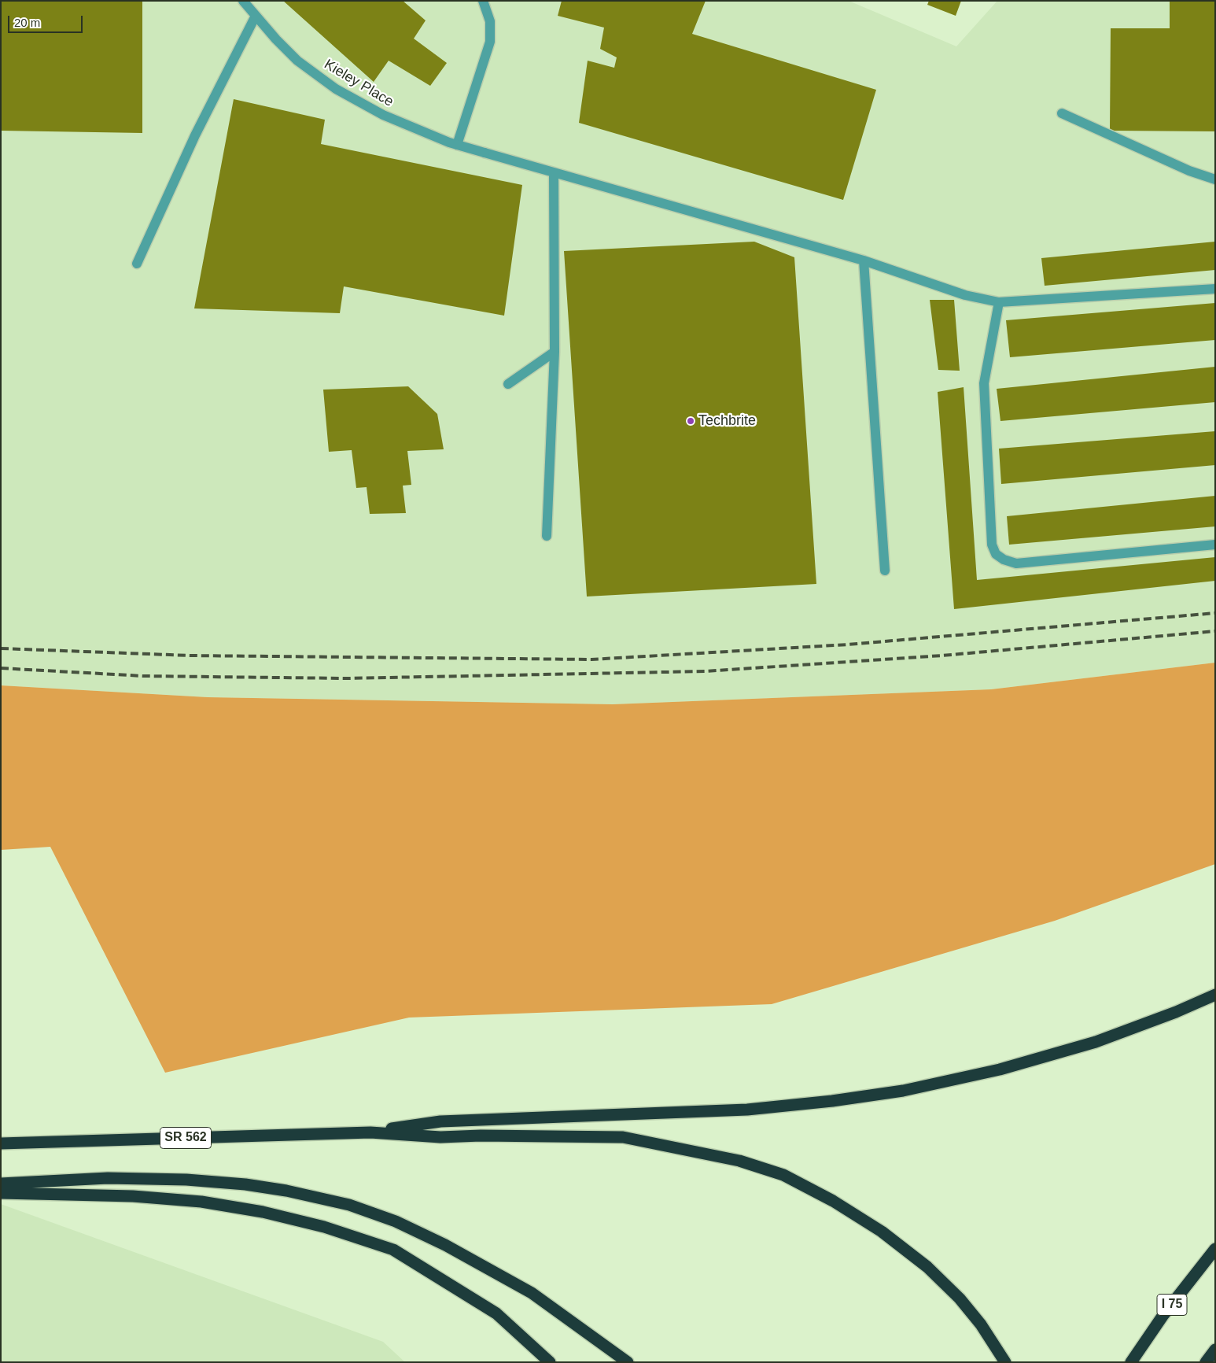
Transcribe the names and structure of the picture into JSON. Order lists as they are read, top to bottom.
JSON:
{
  "streets": {
    "highway": ["SR 562", "I 75"],
    "street": ["Kieley Place"]
  },
  "places": ["Techbrite"],
  "scale_bar": "20 m"
}
